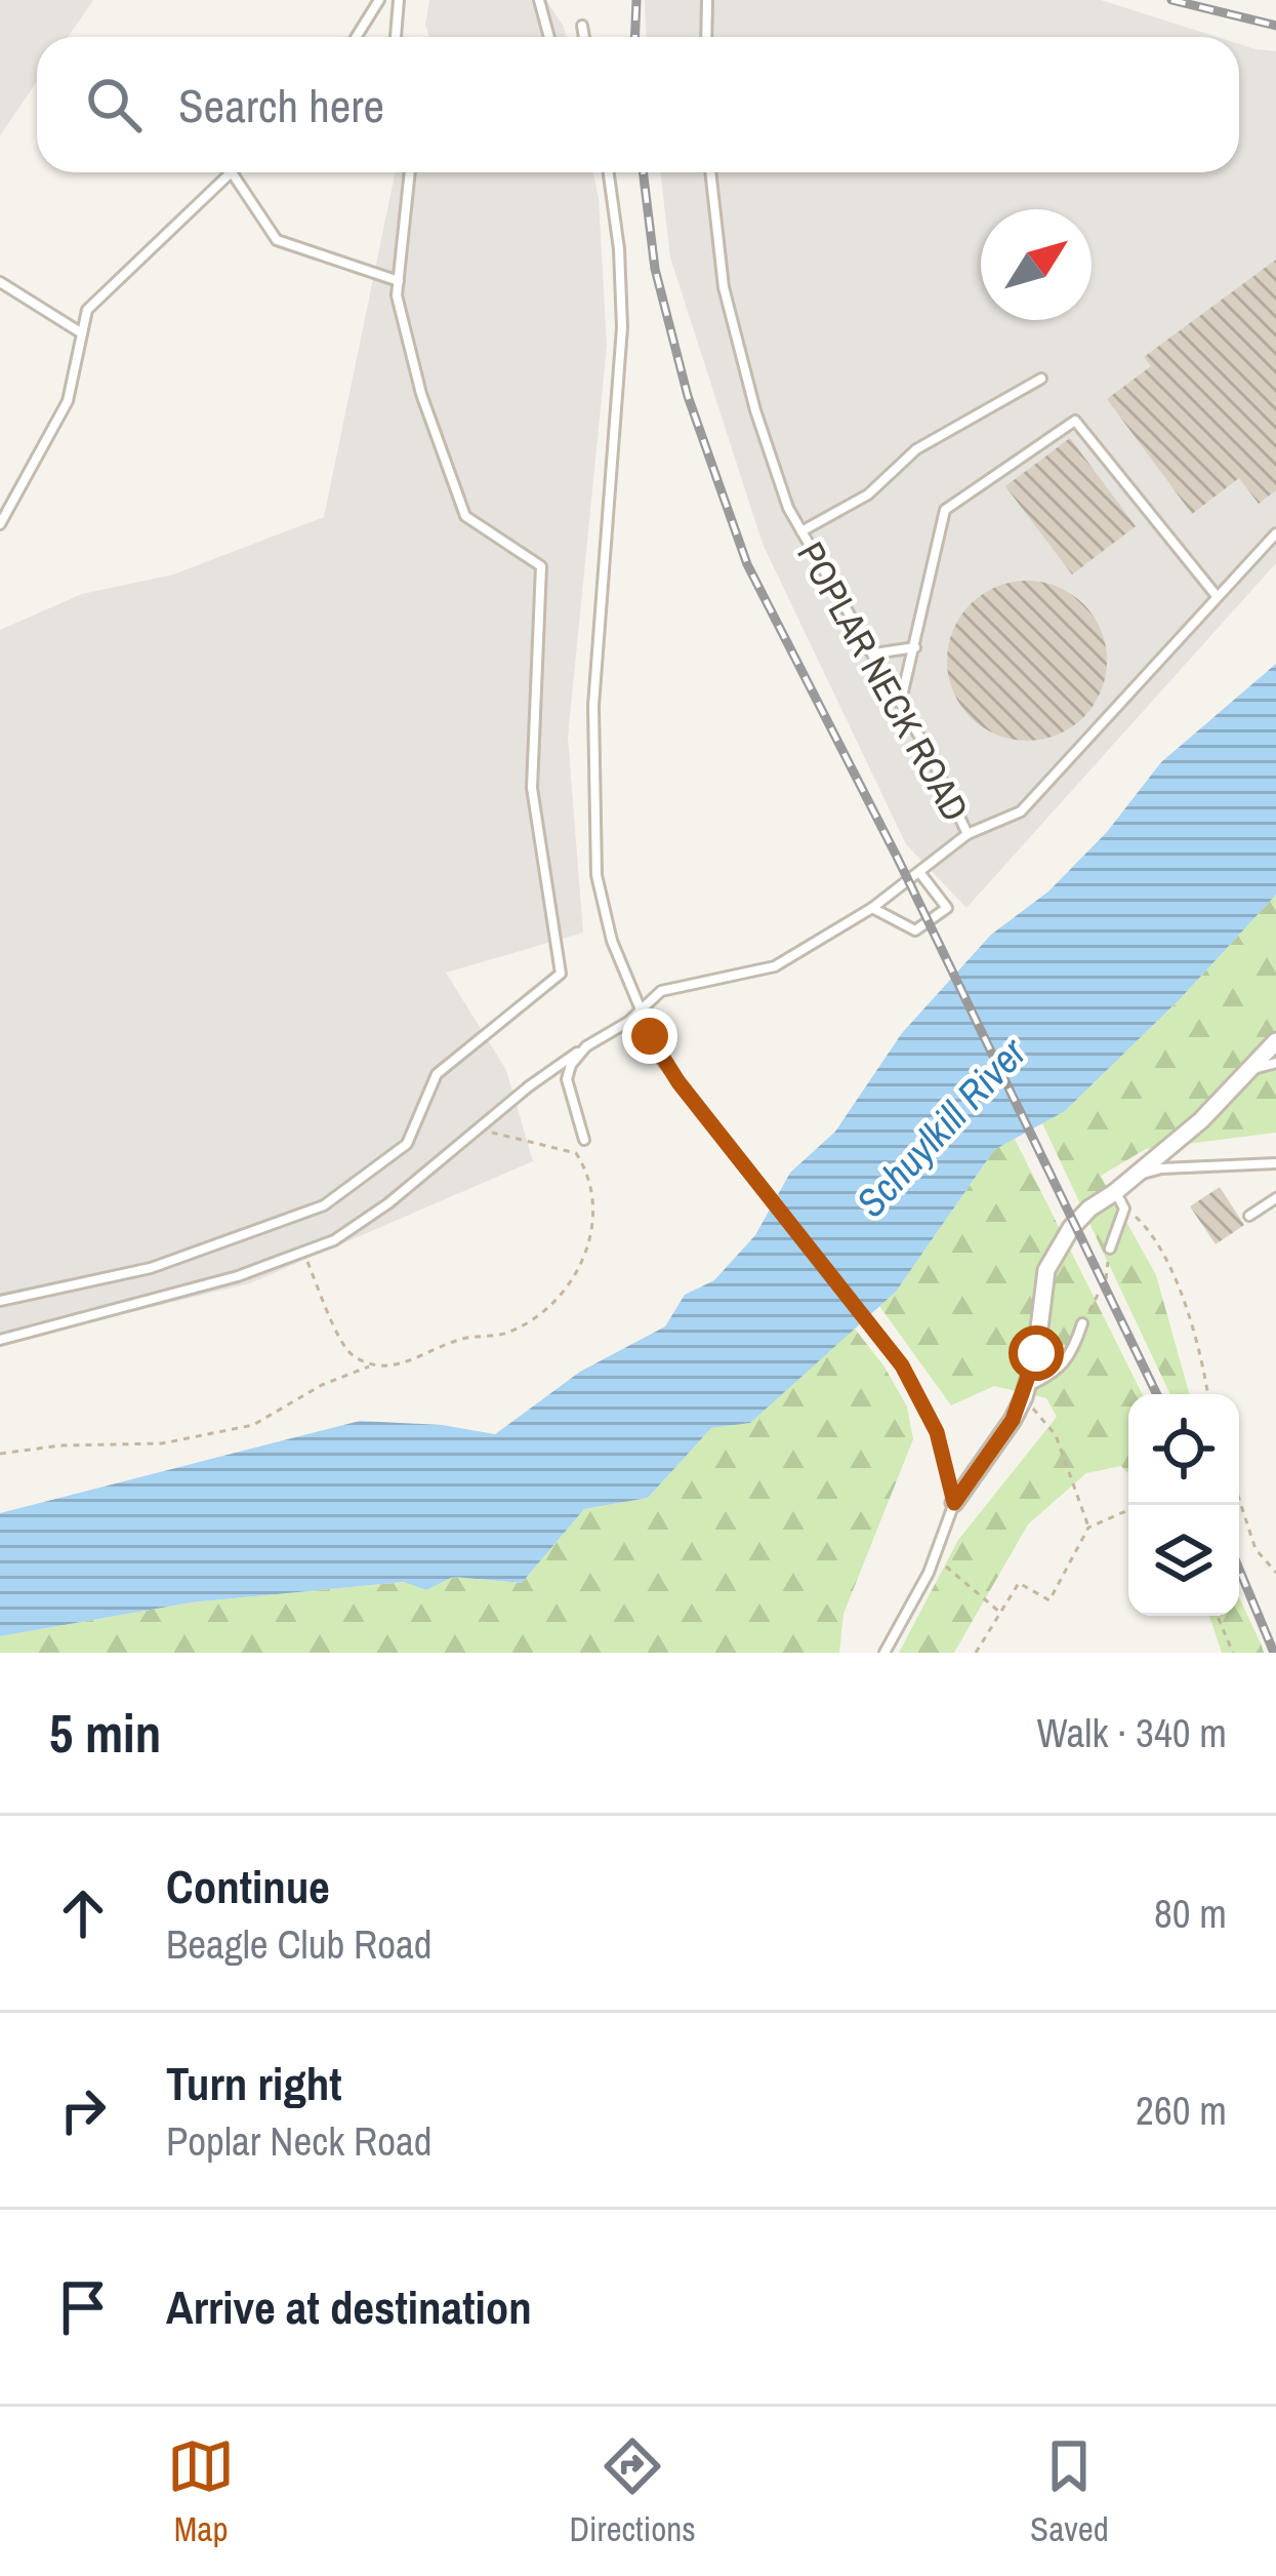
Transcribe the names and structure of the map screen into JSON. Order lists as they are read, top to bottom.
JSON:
{
  "streets": {
    "lane": ["POPLAR NECK ROAD"]
  },
  "water": ["Schuylkill River"],
  "north": "top right",
  "page": {
    "search": "Search here",
    "heading": ["5 min", "Walk · 340 m"],
    "list": [
      ["Continue", "Beagle Club Road", "80 m"],
      ["Turn right", "Poplar Neck Road", "260 m"],
      "Arrive at destination"
    ],
    "nav": ["Map", "Directions", "Saved"]
  }
}
